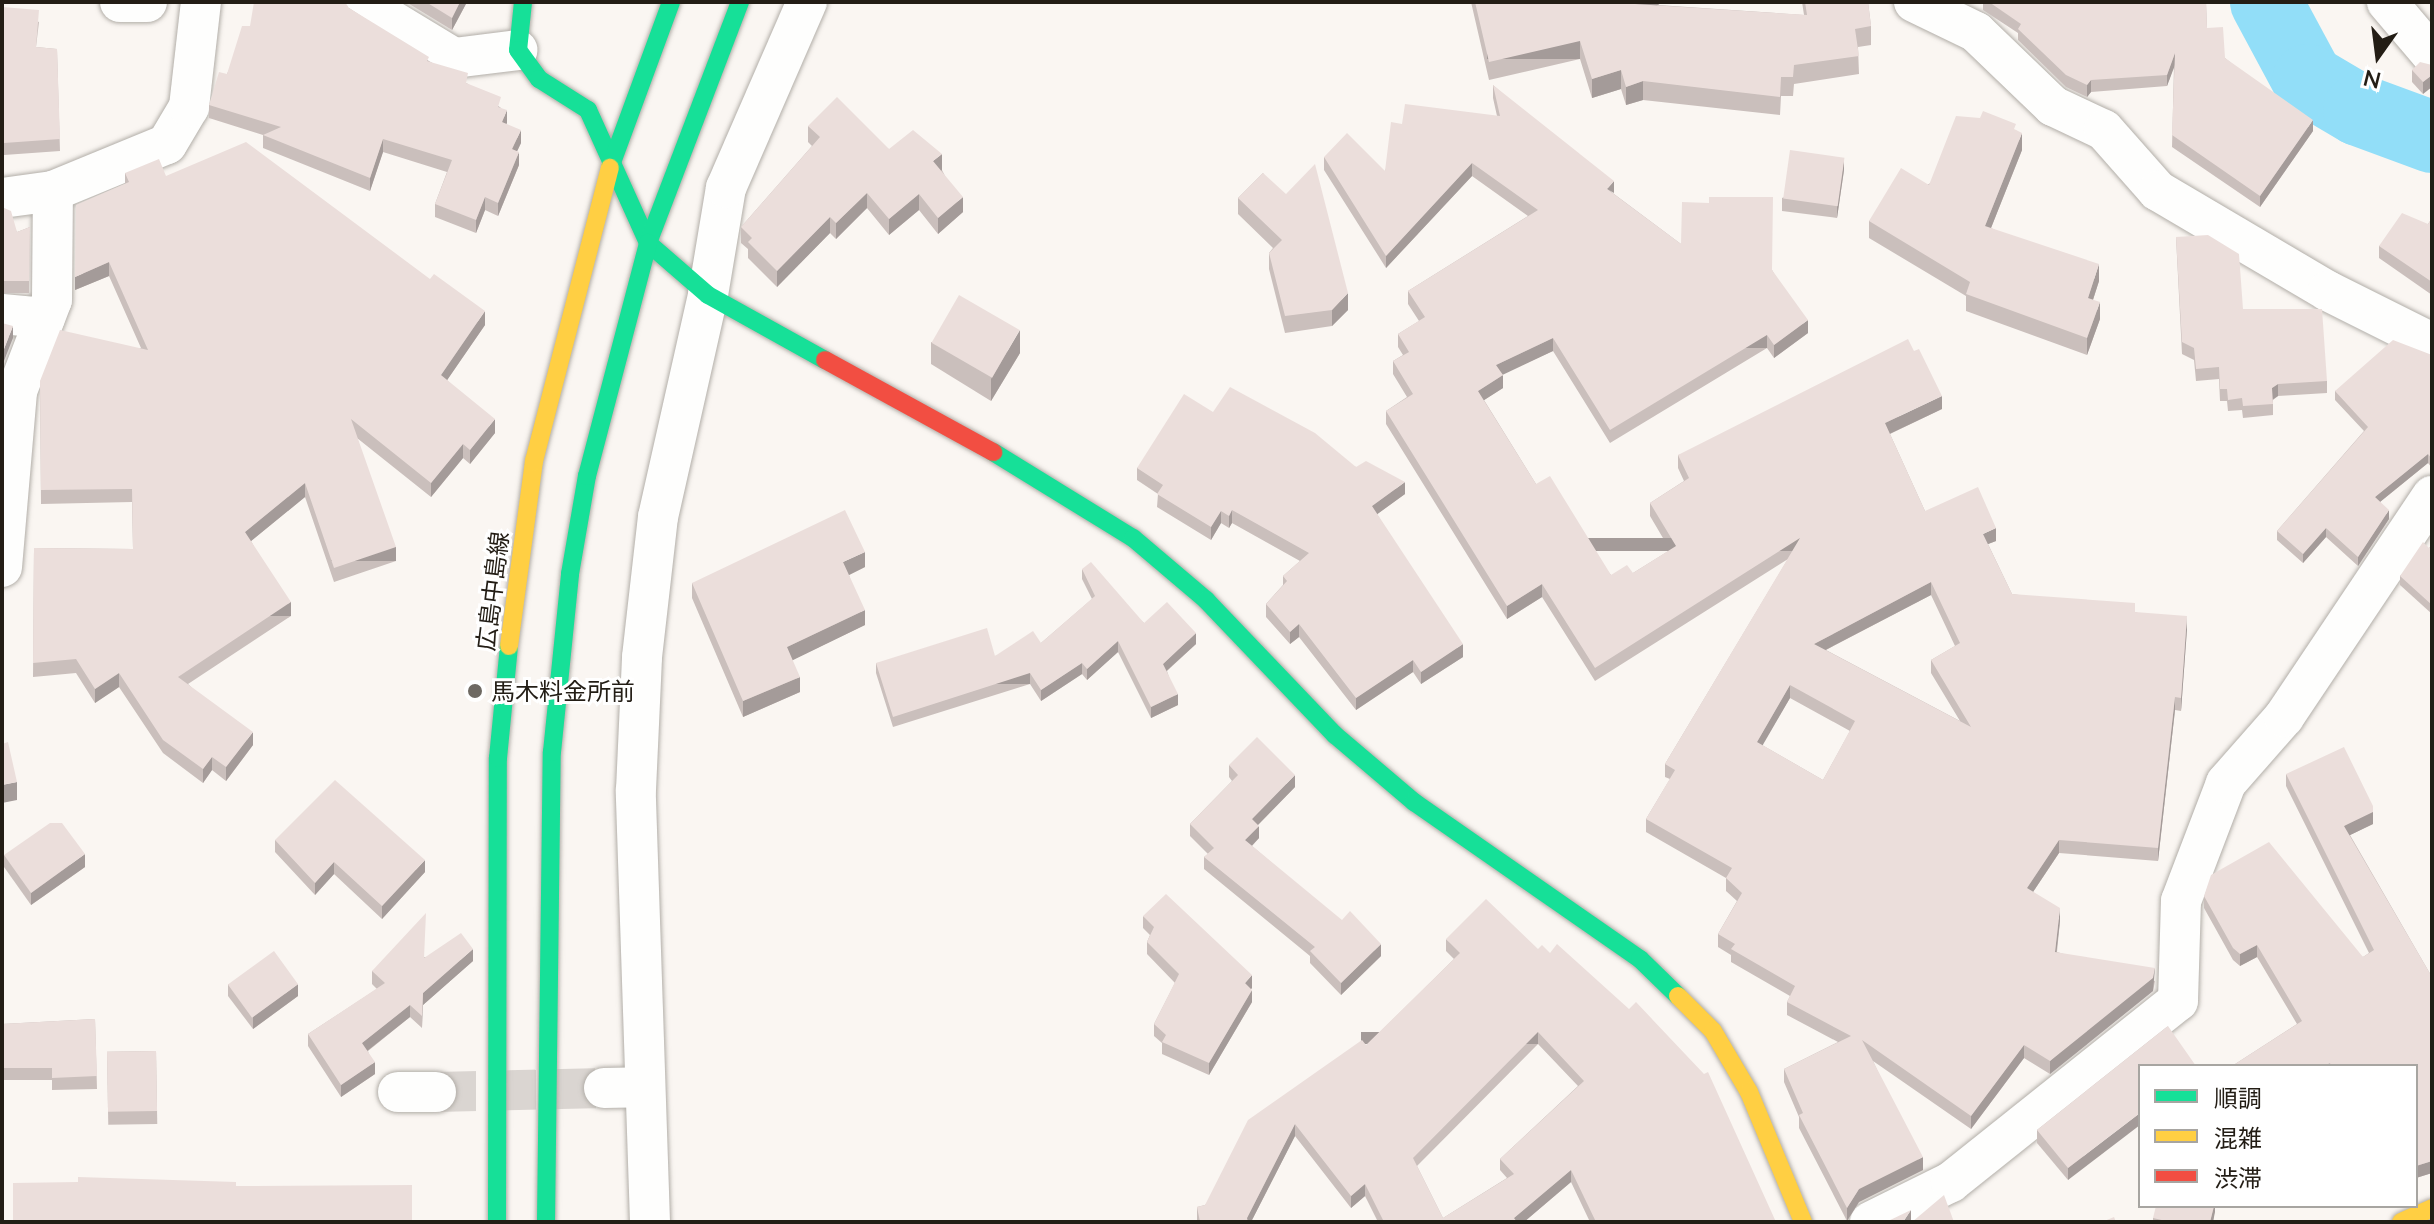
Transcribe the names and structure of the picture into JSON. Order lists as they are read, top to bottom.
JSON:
{
  "streets": {
    "main road": ["広島中島線"]
  },
  "places": ["馬木料金所前"],
  "legend": ["順調", "混雑", "渋滞"],
  "north": "bottom"
}
